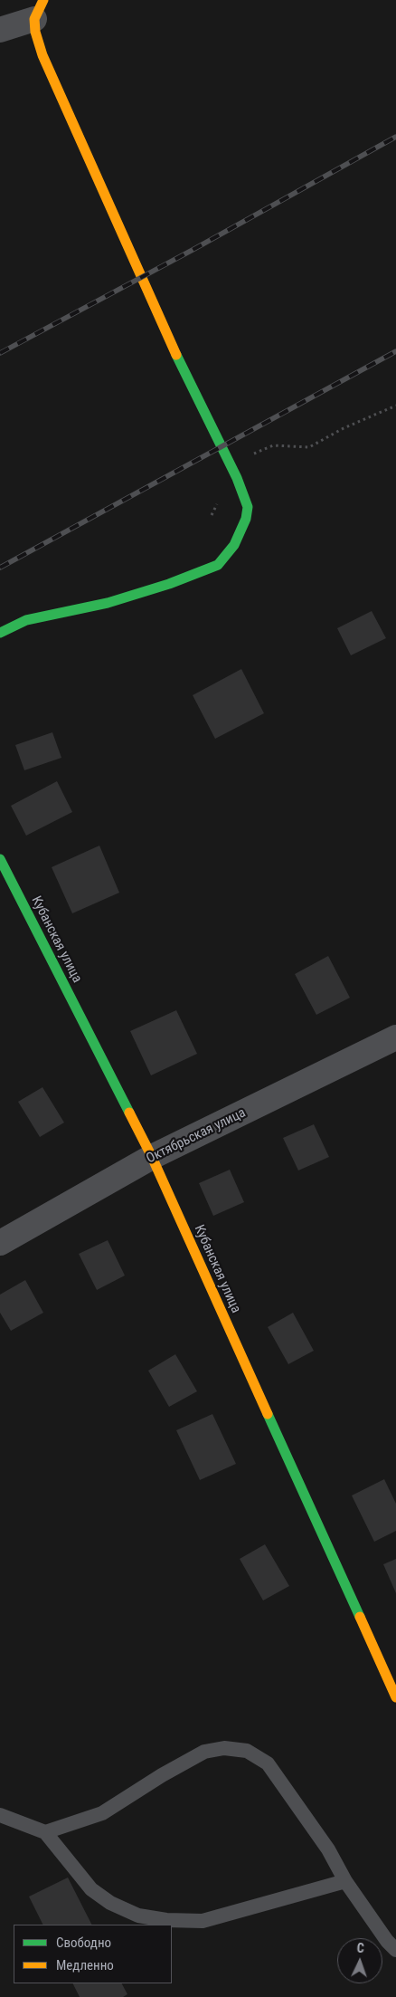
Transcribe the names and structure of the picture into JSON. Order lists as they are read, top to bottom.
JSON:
{
  "streets": {
    "street": ["Кубанская улица", "Октябрьская улица"]
  },
  "crossings": [
    ["Кубанская улица", "Октябрьская улица"]
  ],
  "legend": ["Свободно", "Медленно"],
  "north": "top"
}
